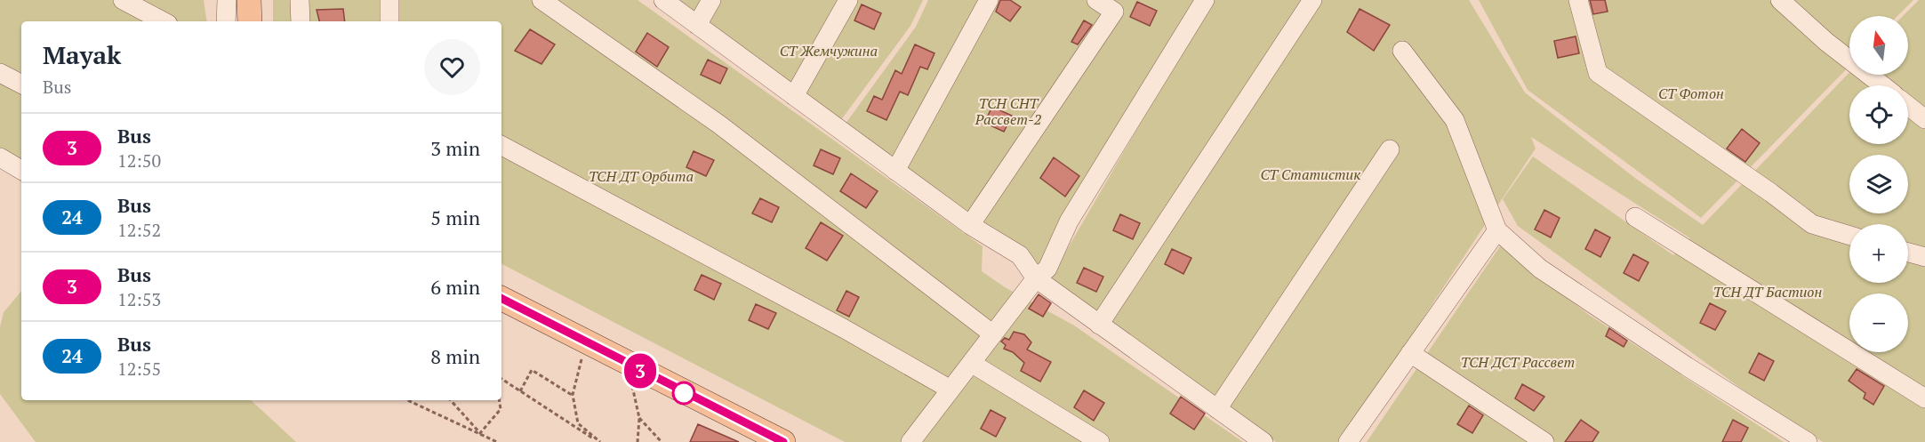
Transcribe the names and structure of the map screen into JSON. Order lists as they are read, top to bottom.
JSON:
{
  "parks": [
    "СТ Жемчужина",
    "СТ Фотон",
    "ТСН СНТ Рассвет-2",
    "СТ Статистик",
    "ТСН ДТ Орбита",
    "ТСН ДТ Бастион",
    "ТСН ДСТ Рассвет"
  ],
  "lines": ["bus line 3"],
  "north": "top",
  "page": {
    "on_map": "3",
    "map_buttons": ["+", "−"],
    "heading": ["Mayak", "Bus"],
    "list": [
      {
        "mark": "3",
        "name": "Bus",
        "note": "12:50",
        "value": "3 min"
      },
      {
        "mark": "24",
        "name": "Bus",
        "note": "12:52",
        "value": "5 min"
      },
      {
        "mark": "3",
        "name": "Bus",
        "note": "12:53",
        "value": "6 min"
      },
      {
        "mark": "24",
        "name": "Bus",
        "note": "12:55",
        "value": "8 min"
      }
    ]
  }
}
